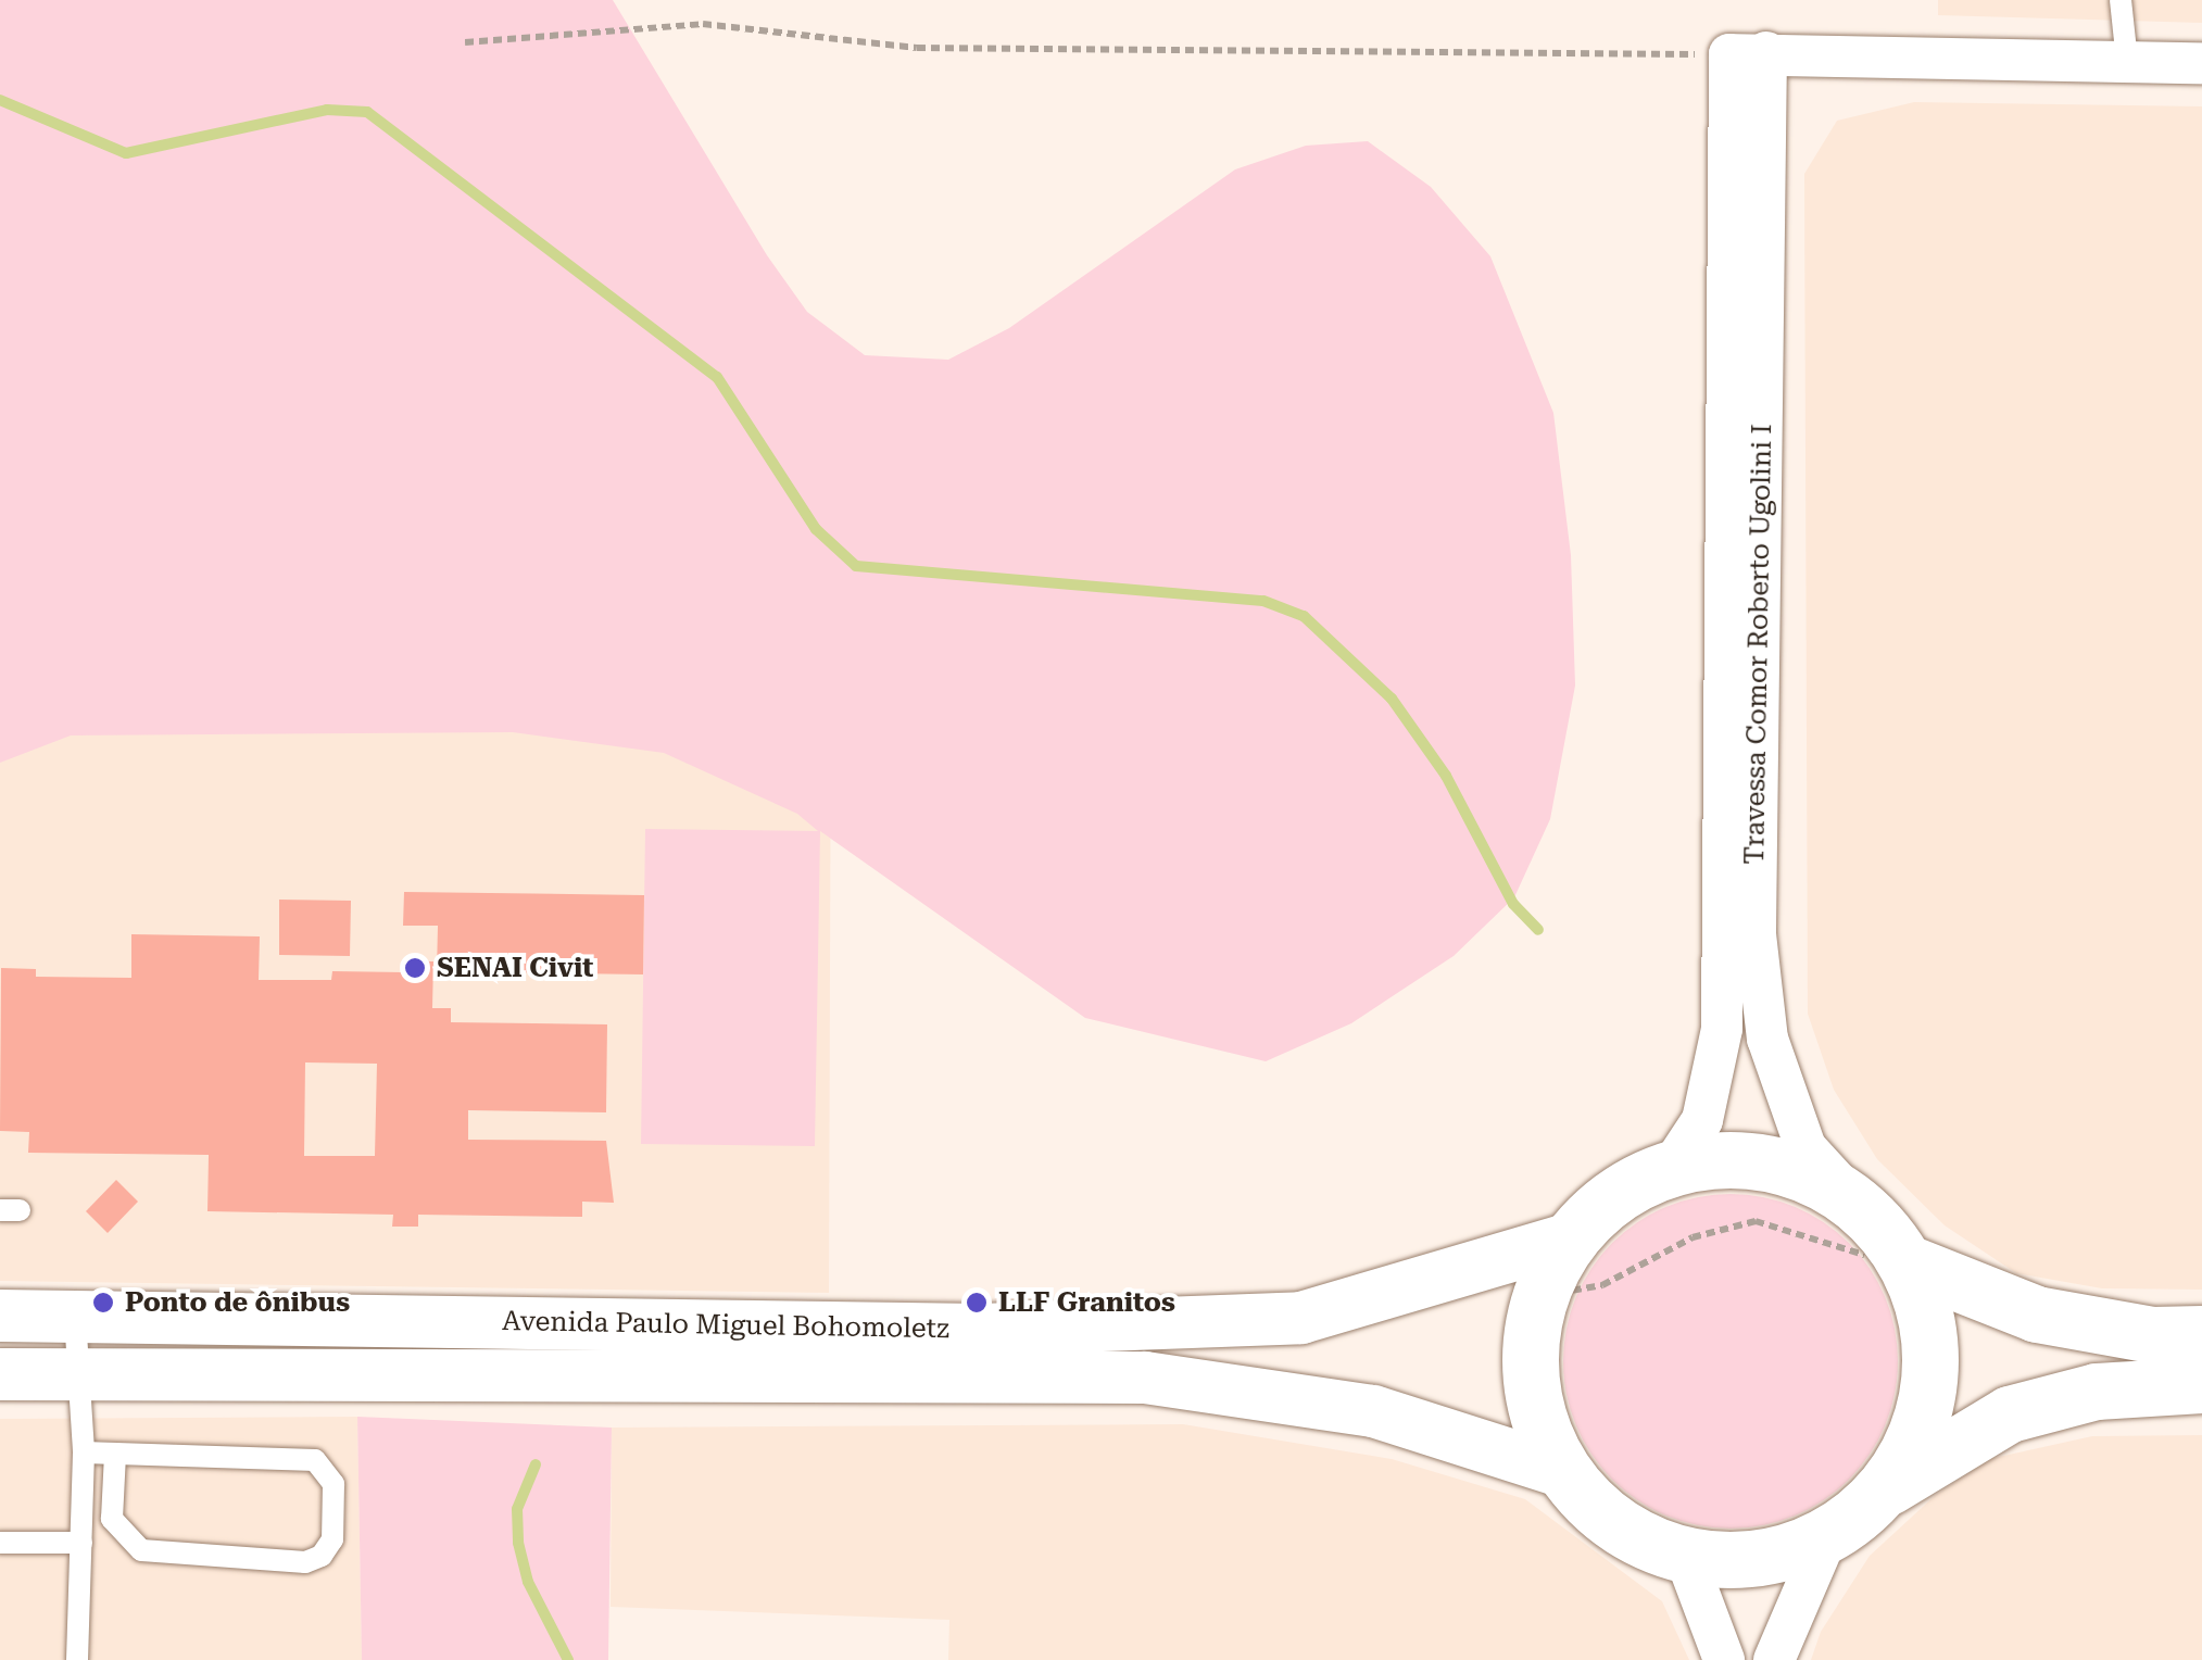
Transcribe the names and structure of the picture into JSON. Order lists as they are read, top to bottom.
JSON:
{
  "streets": {
    "street": ["Travessa Comor Roberto Ugolini I", "Avenida Paulo Miguel Bohomoletz"]
  },
  "crossings": [
    ["Travessa Comor Roberto Ugolini I", "Avenida Paulo Miguel Bohomoletz"]
  ],
  "places": ["SENAI Civit", "Ponto de ônibus", "LLF Granitos"]
}
